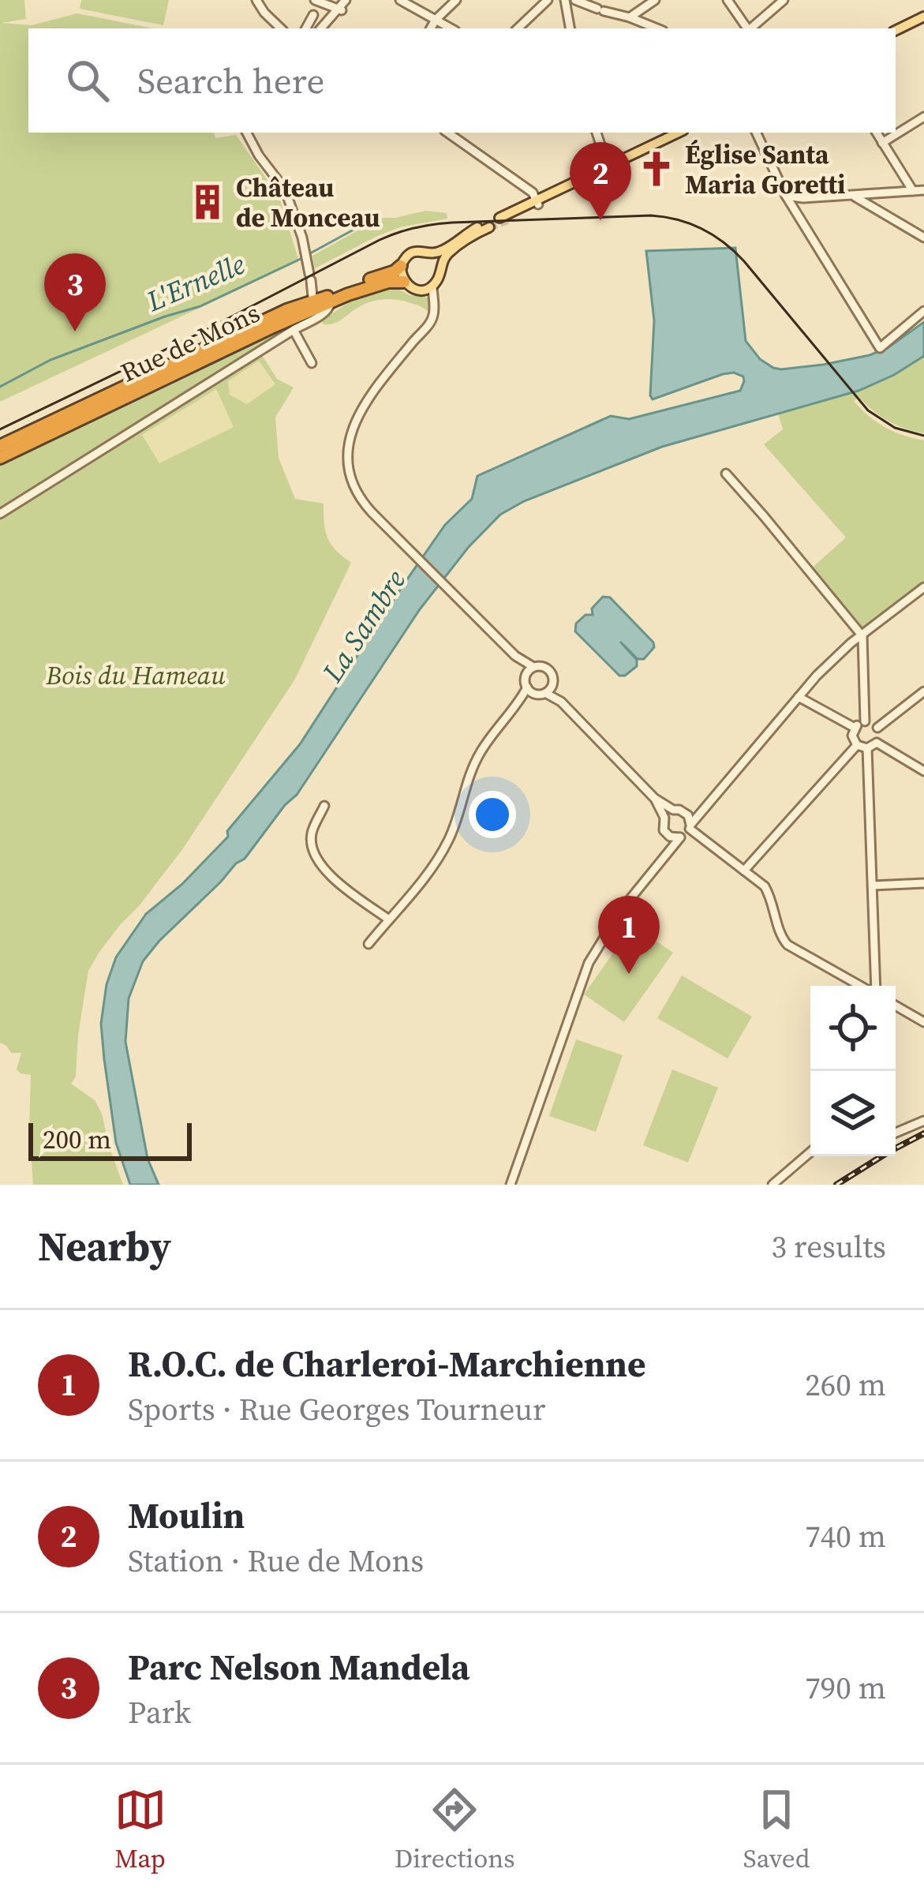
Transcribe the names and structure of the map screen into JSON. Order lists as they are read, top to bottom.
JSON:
{
  "streets": {
    "highway": ["Rue de Mons"]
  },
  "water": ["L'Ernelle", "La Sambre"],
  "parks": ["Bois du Hameau"],
  "places": {
    "church": ["Église Santa Maria Goretti"],
    "building": ["Château de Monceau"]
  },
  "scale_bar": "200 m",
  "page": {
    "search": "Search here",
    "pins": ["2", "3", "1"],
    "scale": "200 m",
    "heading": ["Nearby", "3 results"],
    "list": [
      {
        "mark": "1",
        "name": "R.O.C. de Charleroi-Marchienne",
        "note": "Sports · Rue Georges Tourneur",
        "value": "260 m"
      },
      {
        "mark": "2",
        "name": "Moulin",
        "note": "Station · Rue de Mons",
        "value": "740 m"
      },
      {
        "mark": "3",
        "name": "Parc Nelson Mandela",
        "note": "Park",
        "value": "790 m"
      }
    ],
    "nav": ["Map", "Directions", "Saved"]
  }
}
